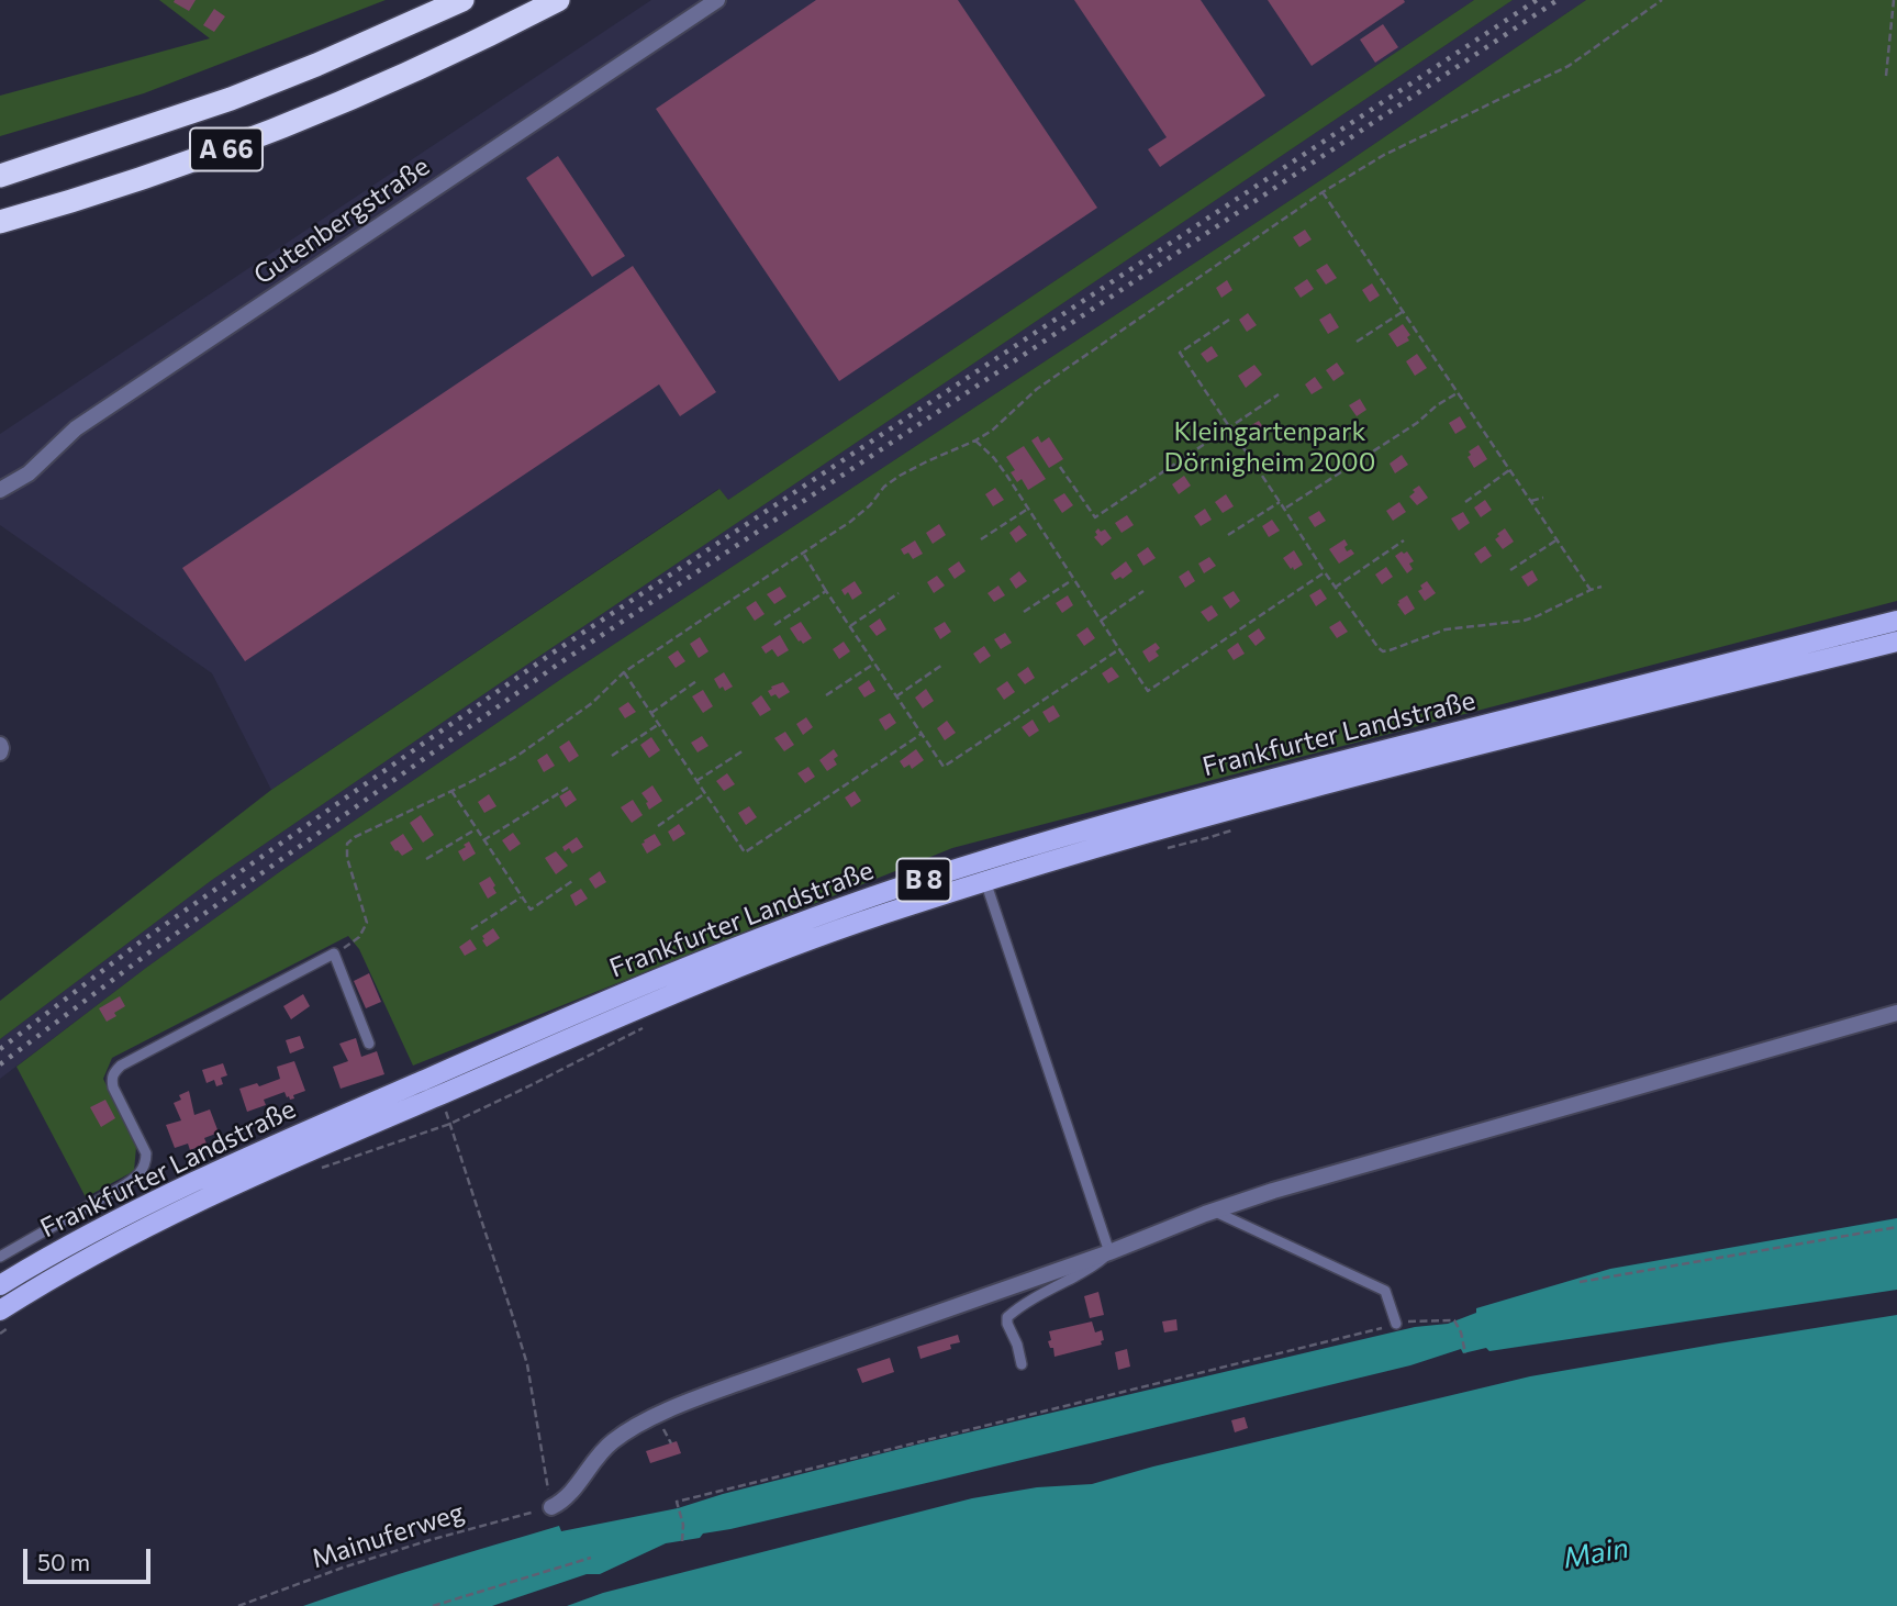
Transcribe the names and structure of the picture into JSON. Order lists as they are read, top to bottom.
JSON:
{
  "streets": {
    "highway": ["A 66"],
    "main road": ["Frankfurter Landstraße", "B 8"],
    "street": ["Gutenbergstraße"],
    "path": ["Mainuferweg"]
  },
  "water": ["Main"],
  "parks": ["Kleingartenpark Dörnigheim 2000"],
  "scale_bar": "50 m"
}
